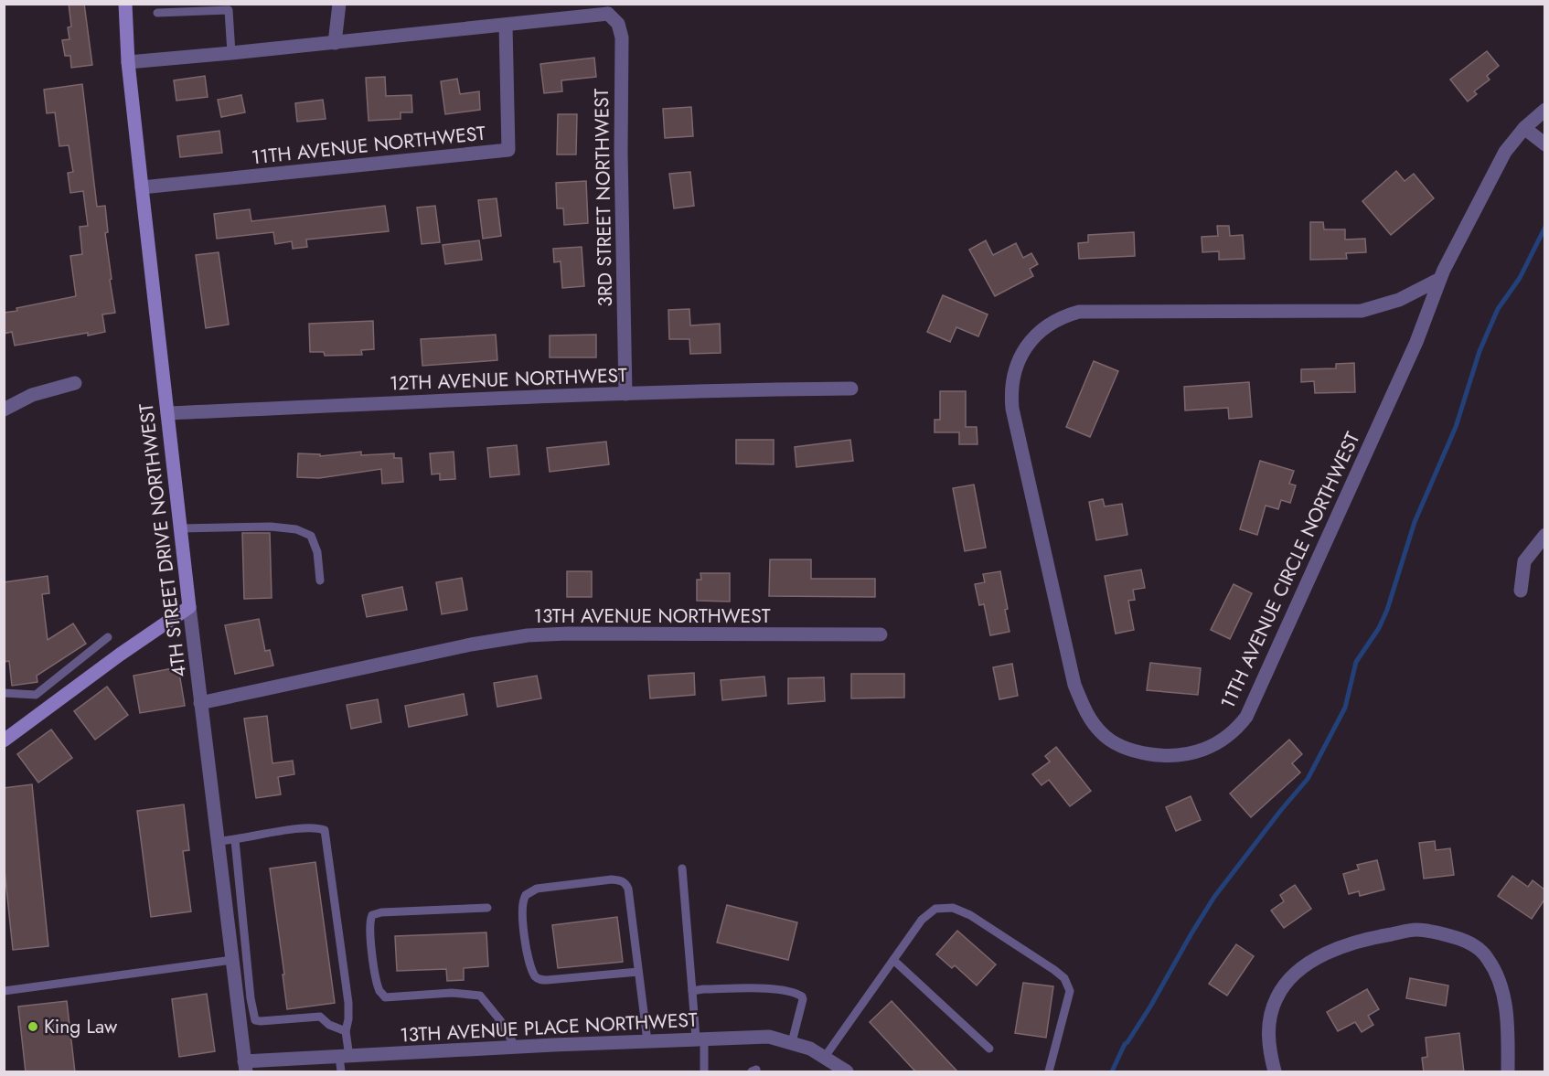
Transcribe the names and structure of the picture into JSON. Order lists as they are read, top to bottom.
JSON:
{
  "streets": {
    "main road": ["4TH STREET DRIVE NORTHWEST"],
    "street": [
      "11TH AVENUE NORTHWEST",
      "3RD STREET NORTHWEST",
      "12TH AVENUE NORTHWEST",
      "11TH AVENUE CIRCLE NORTHWEST",
      "13TH AVENUE NORTHWEST",
      "13TH AVENUE PLACE NORTHWEST"
    ]
  },
  "crossings": [
    ["11TH AVENUE NORTHWEST", "4TH STREET DRIVE NORTHWEST"],
    ["3RD STREET NORTHWEST", "12TH AVENUE NORTHWEST"],
    ["12TH AVENUE NORTHWEST", "4TH STREET DRIVE NORTHWEST"],
    ["4TH STREET DRIVE NORTHWEST", "13TH AVENUE NORTHWEST"],
    ["4TH STREET DRIVE NORTHWEST", "13TH AVENUE PLACE NORTHWEST"]
  ],
  "places": ["King Law"]
}
